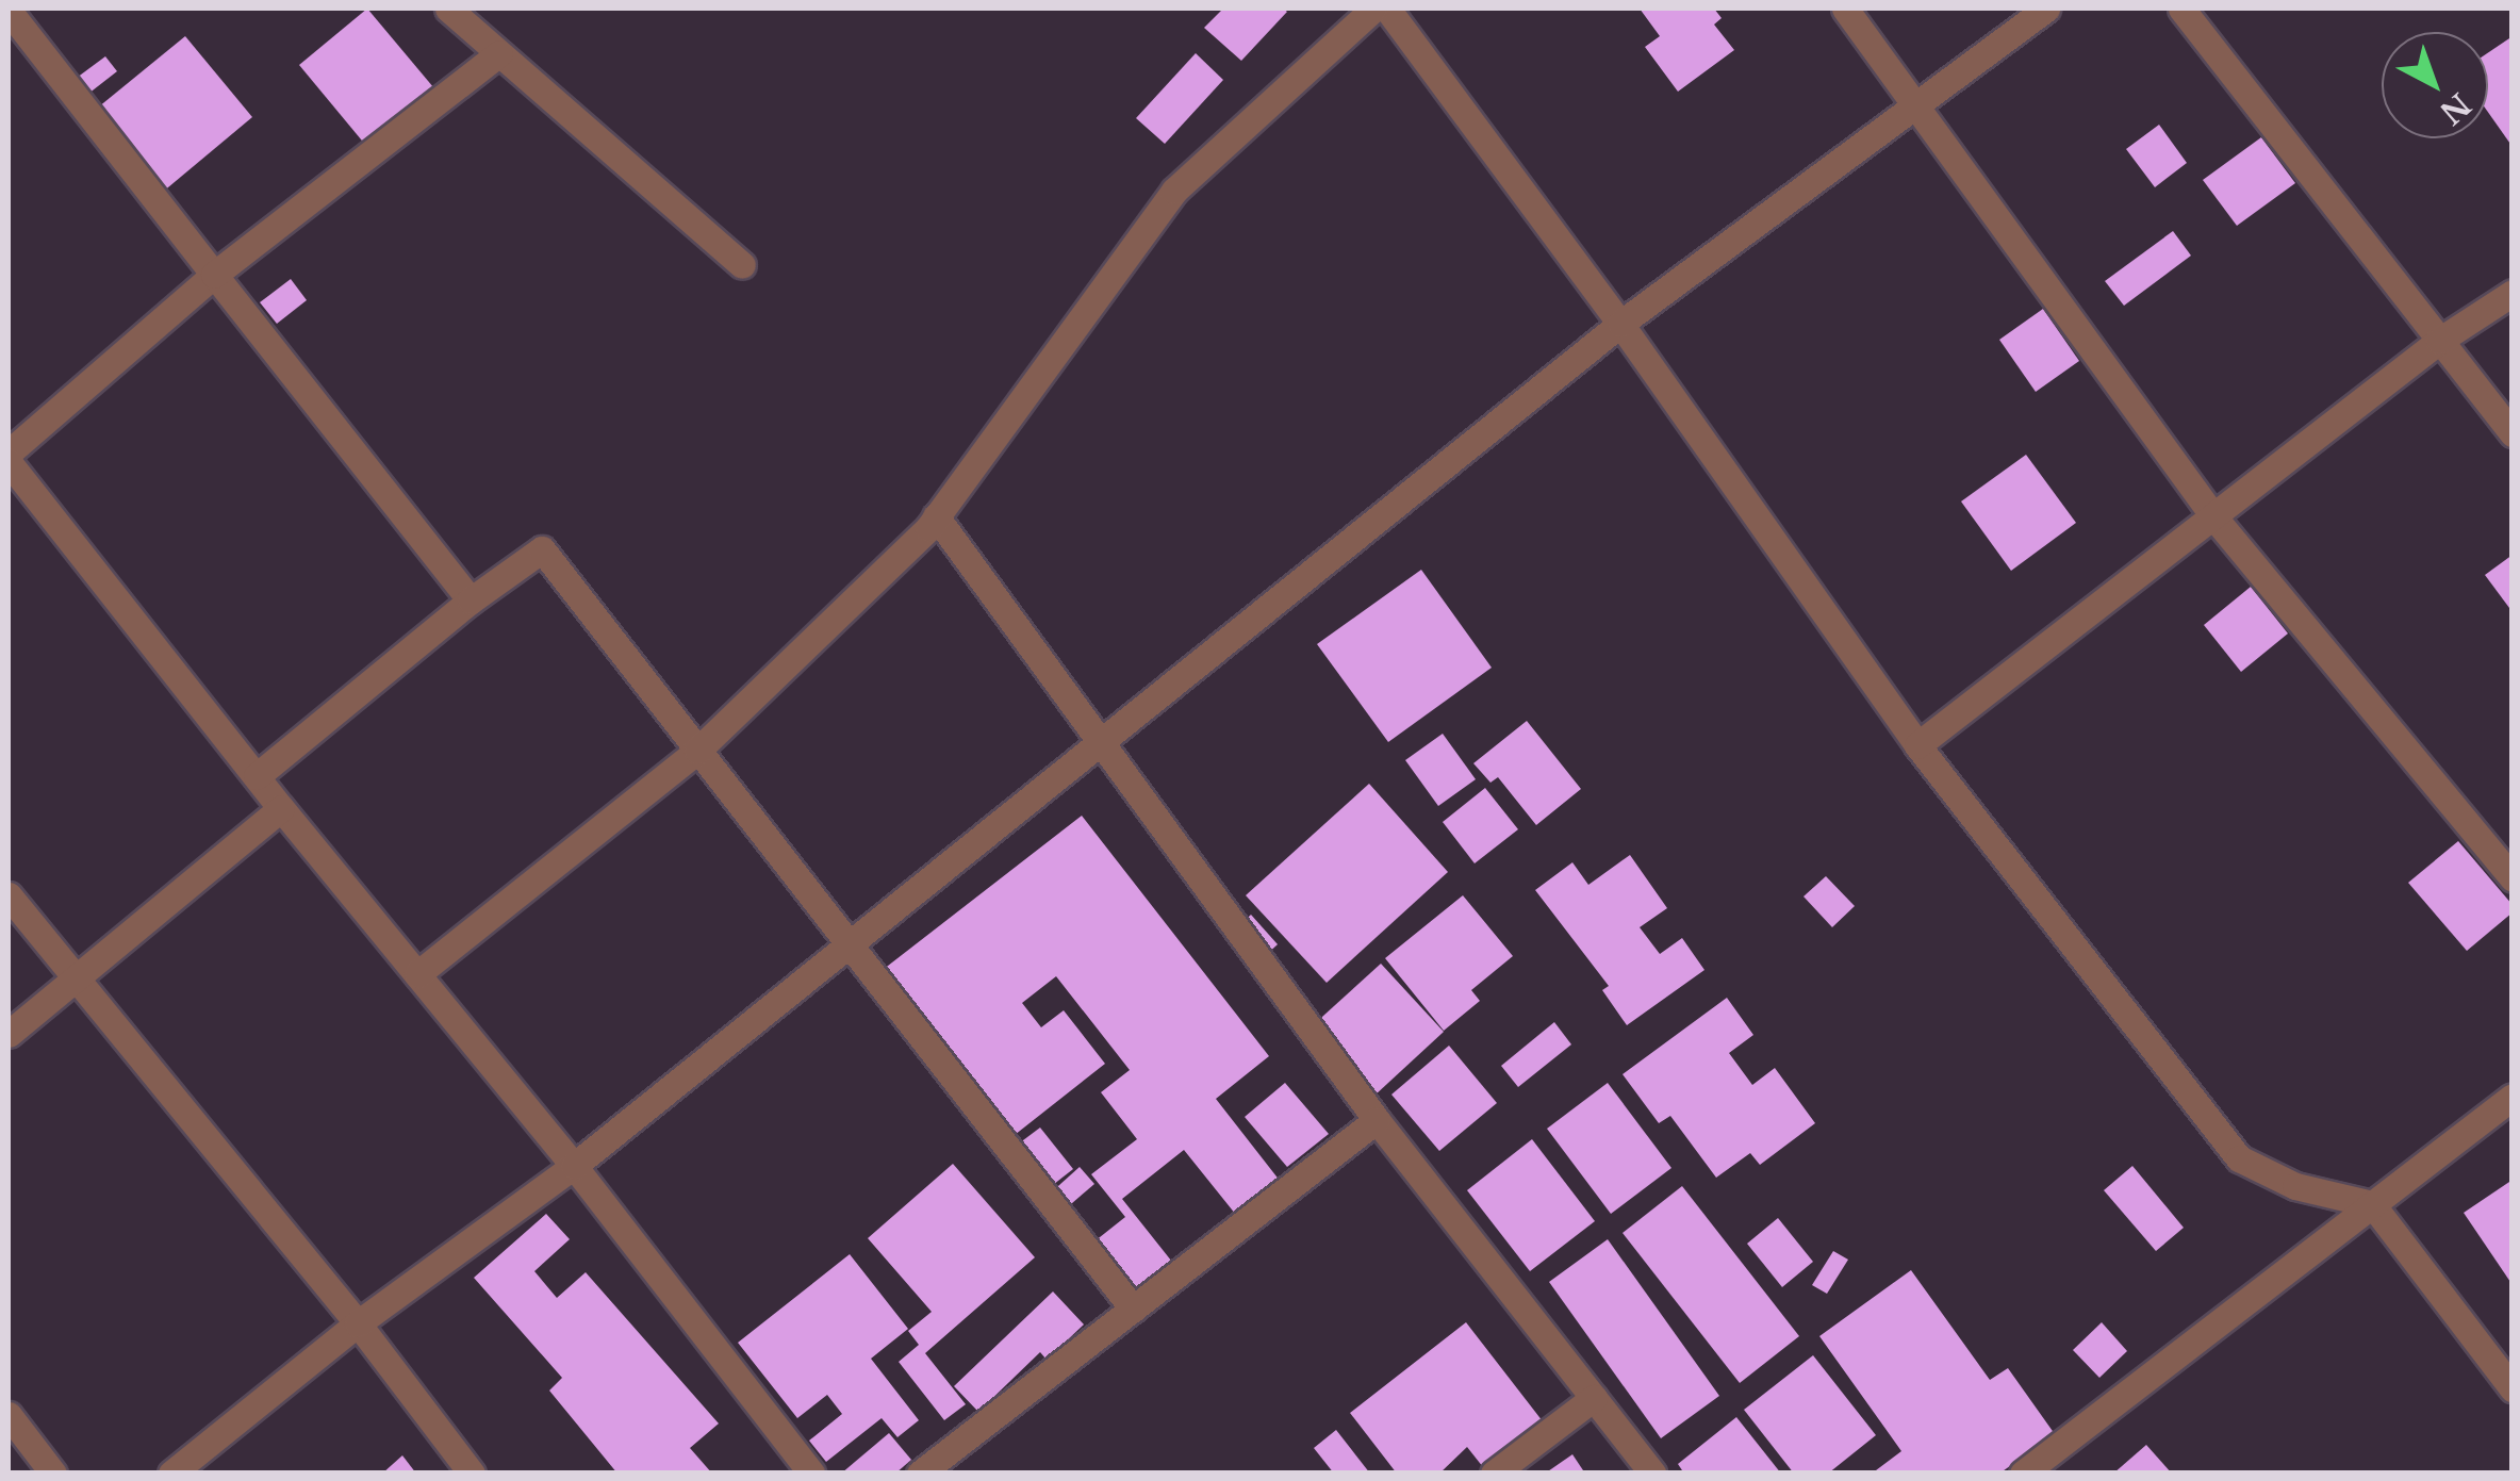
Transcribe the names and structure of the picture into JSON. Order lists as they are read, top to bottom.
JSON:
{
  "north": "bottom right"
}
